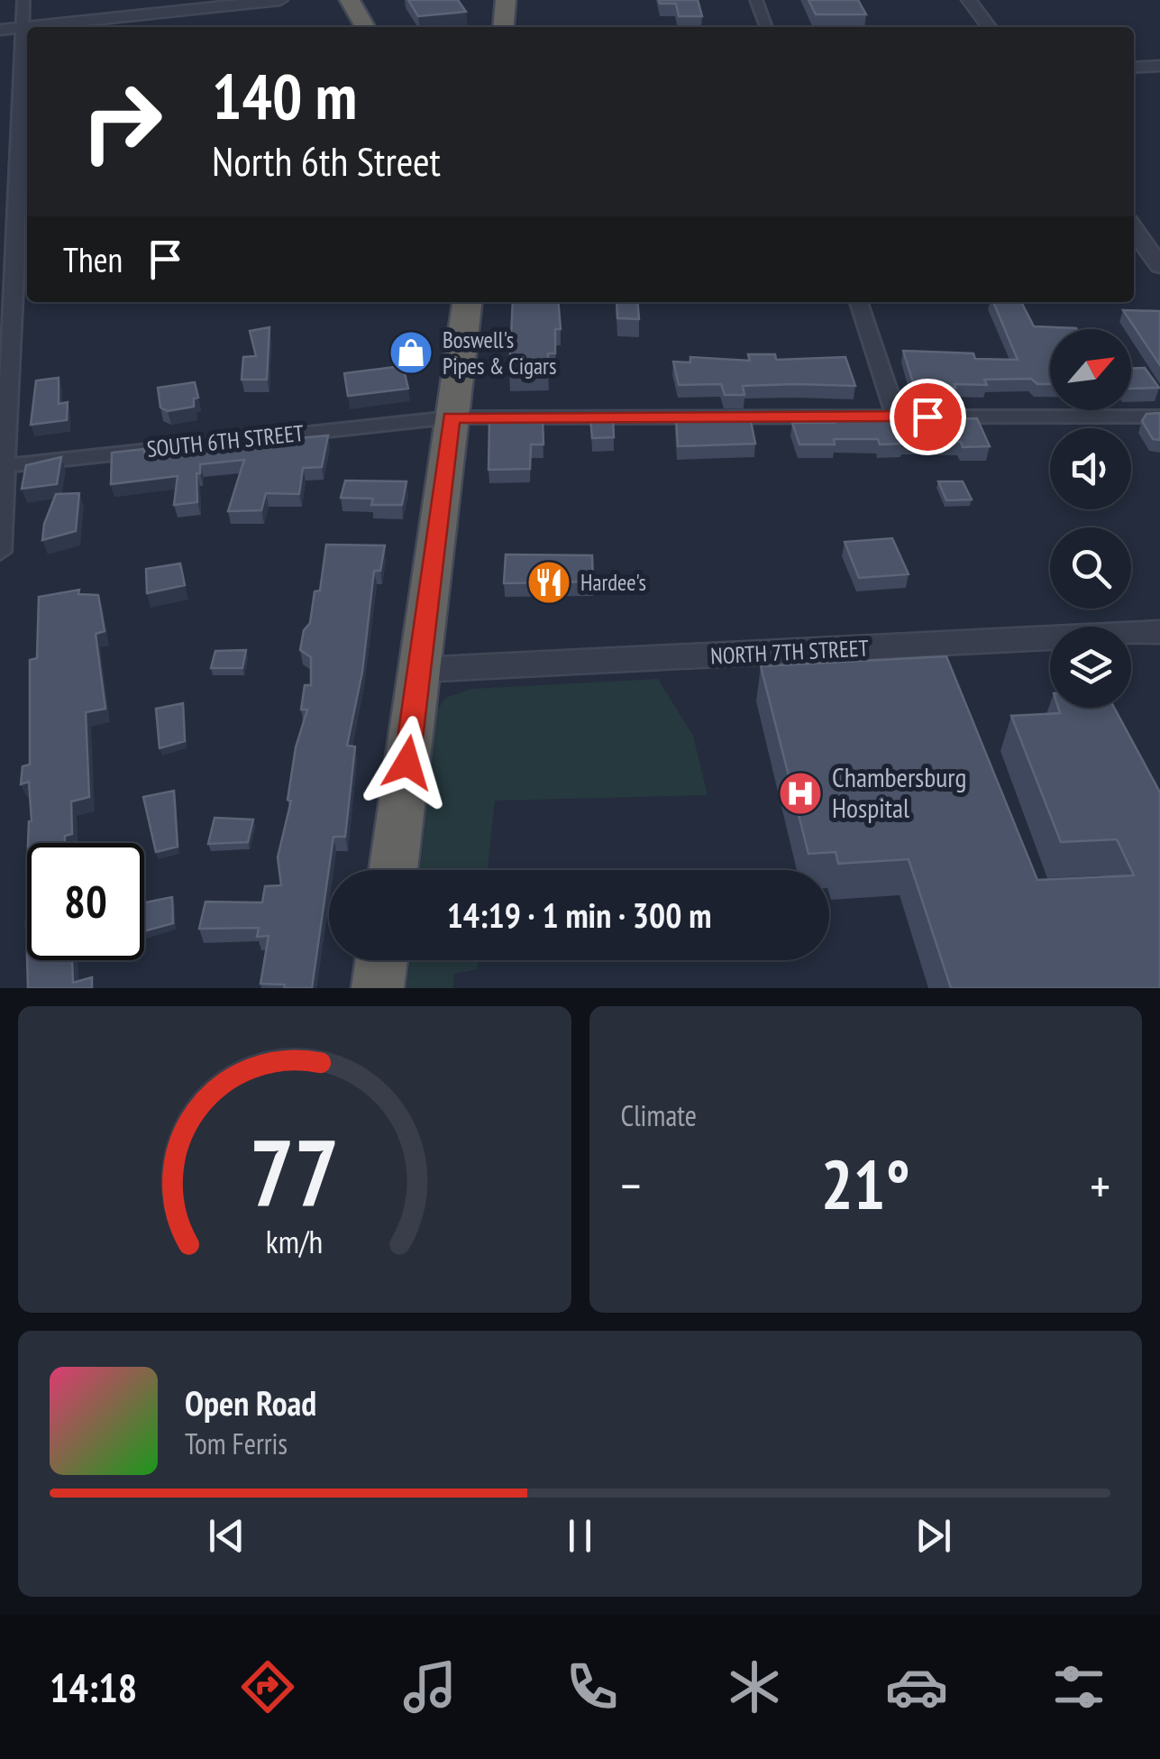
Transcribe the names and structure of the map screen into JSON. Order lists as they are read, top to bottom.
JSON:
{
  "streets": {
    "street": ["SOUTH 6TH STREET", "NORTH 7TH STREET"]
  },
  "places": {
    "shop": ["Boswell's Pipes & Cigars"],
    "restaurant": ["Hardee's"],
    "hospital": ["Chambersburg Hospital"]
  },
  "north": "top right",
  "page": {
    "turn": ["140 m", "North 6th Street"],
    "then": "Then",
    "limit": "80",
    "trip": "14:19 · 1 min · 300 m",
    "tile": "Climate",
    "heat": ["−", "21°", "+"],
    "song": ["Open Road", "Tom Ferris"],
    "tabs": "14:18",
    "gauge": ["77", "km/h"]
  }
}
